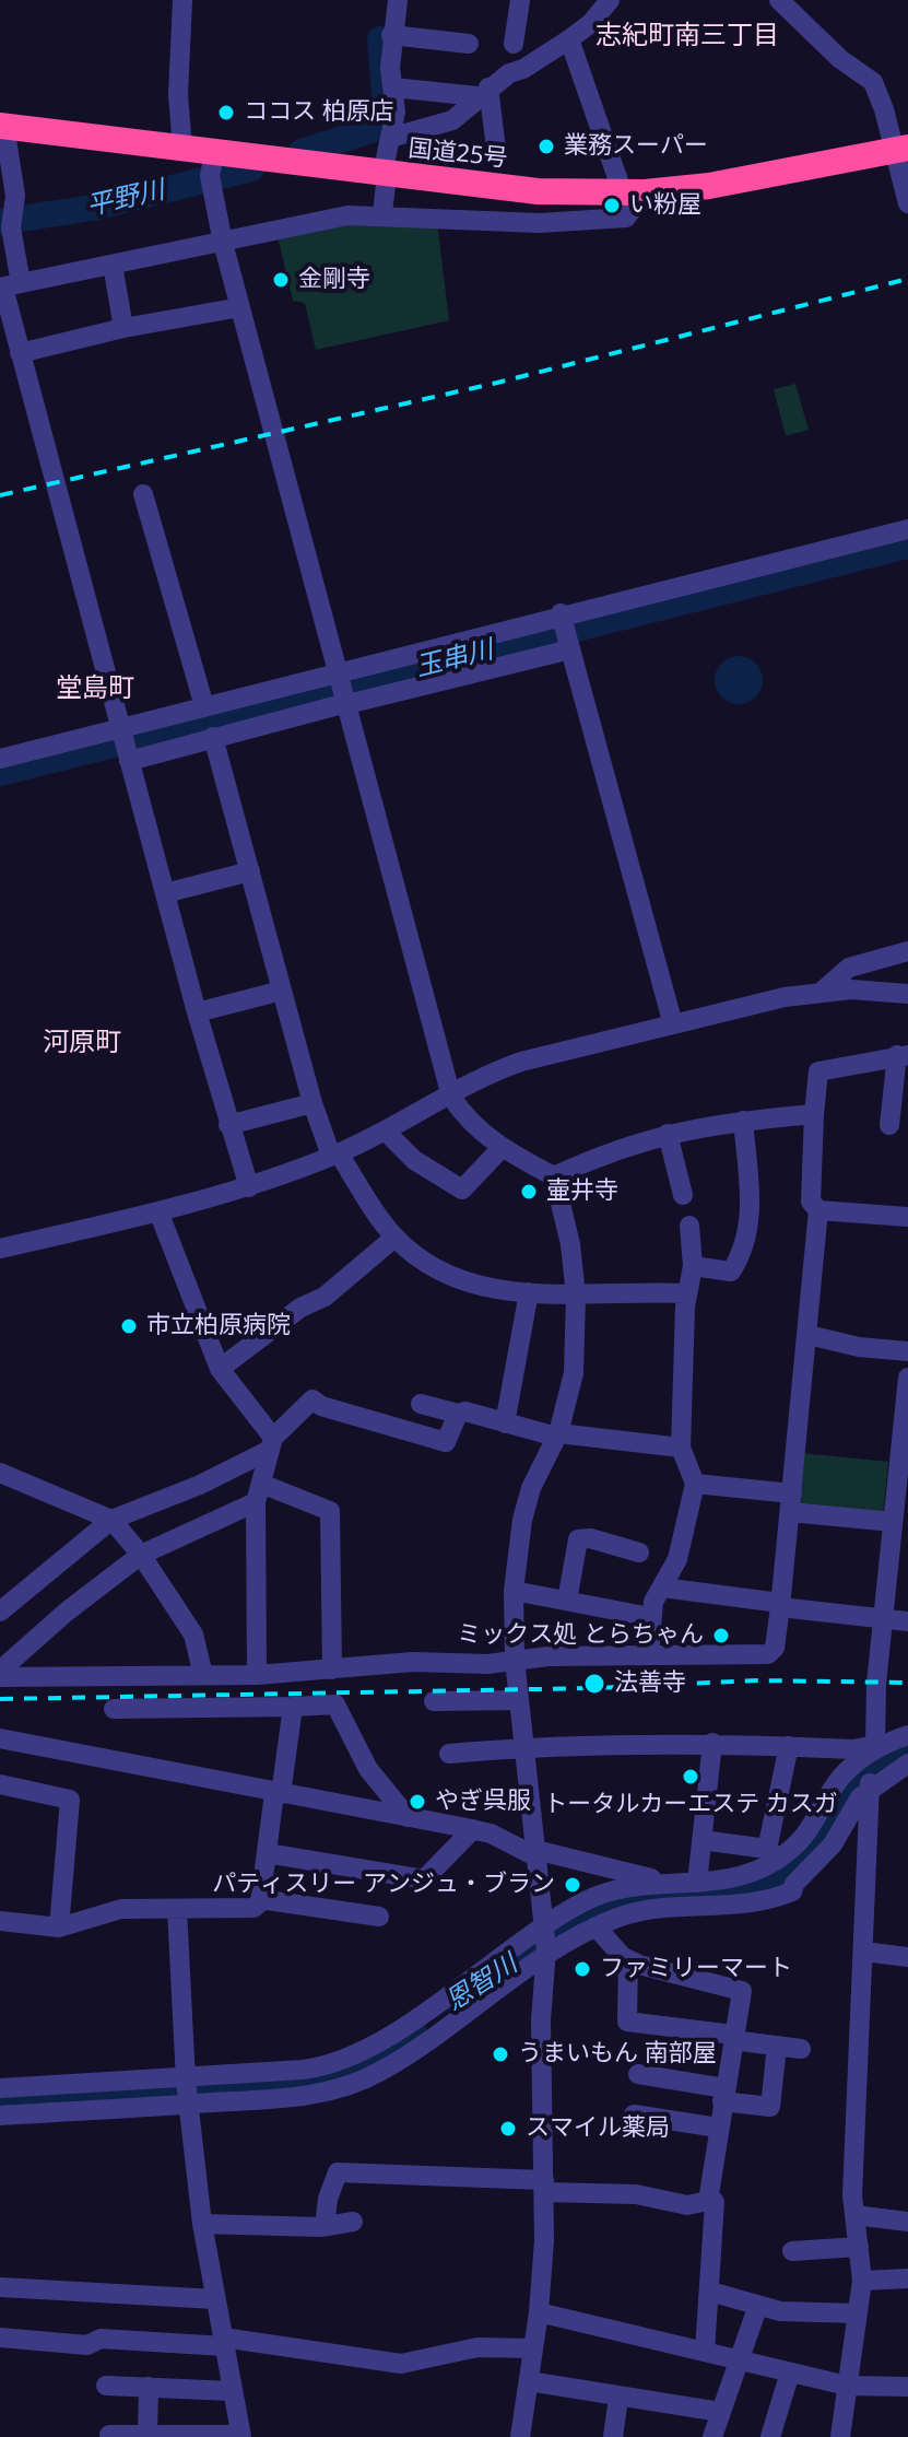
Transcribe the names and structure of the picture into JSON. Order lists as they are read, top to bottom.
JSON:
{
  "streets": {
    "highway": ["国道25号"]
  },
  "districts": ["志紀町南三丁目", "堂島町", "河原町"],
  "water": ["平野川", "玉串川", "恩智川"],
  "places": [
    "ココス 柏原店",
    "業務スーパー",
    "い粉屋",
    "金剛寺",
    "壷井寺",
    "市立柏原病院",
    "ミックス処 とらちゃん",
    "法善寺",
    "トータルカーエステ カスガ",
    "やぎ呉服",
    "パティスリー アンジュ・ブラン",
    "ファミリーマート",
    "うまいもん 南部屋",
    "スマイル薬局"
  ]
}
